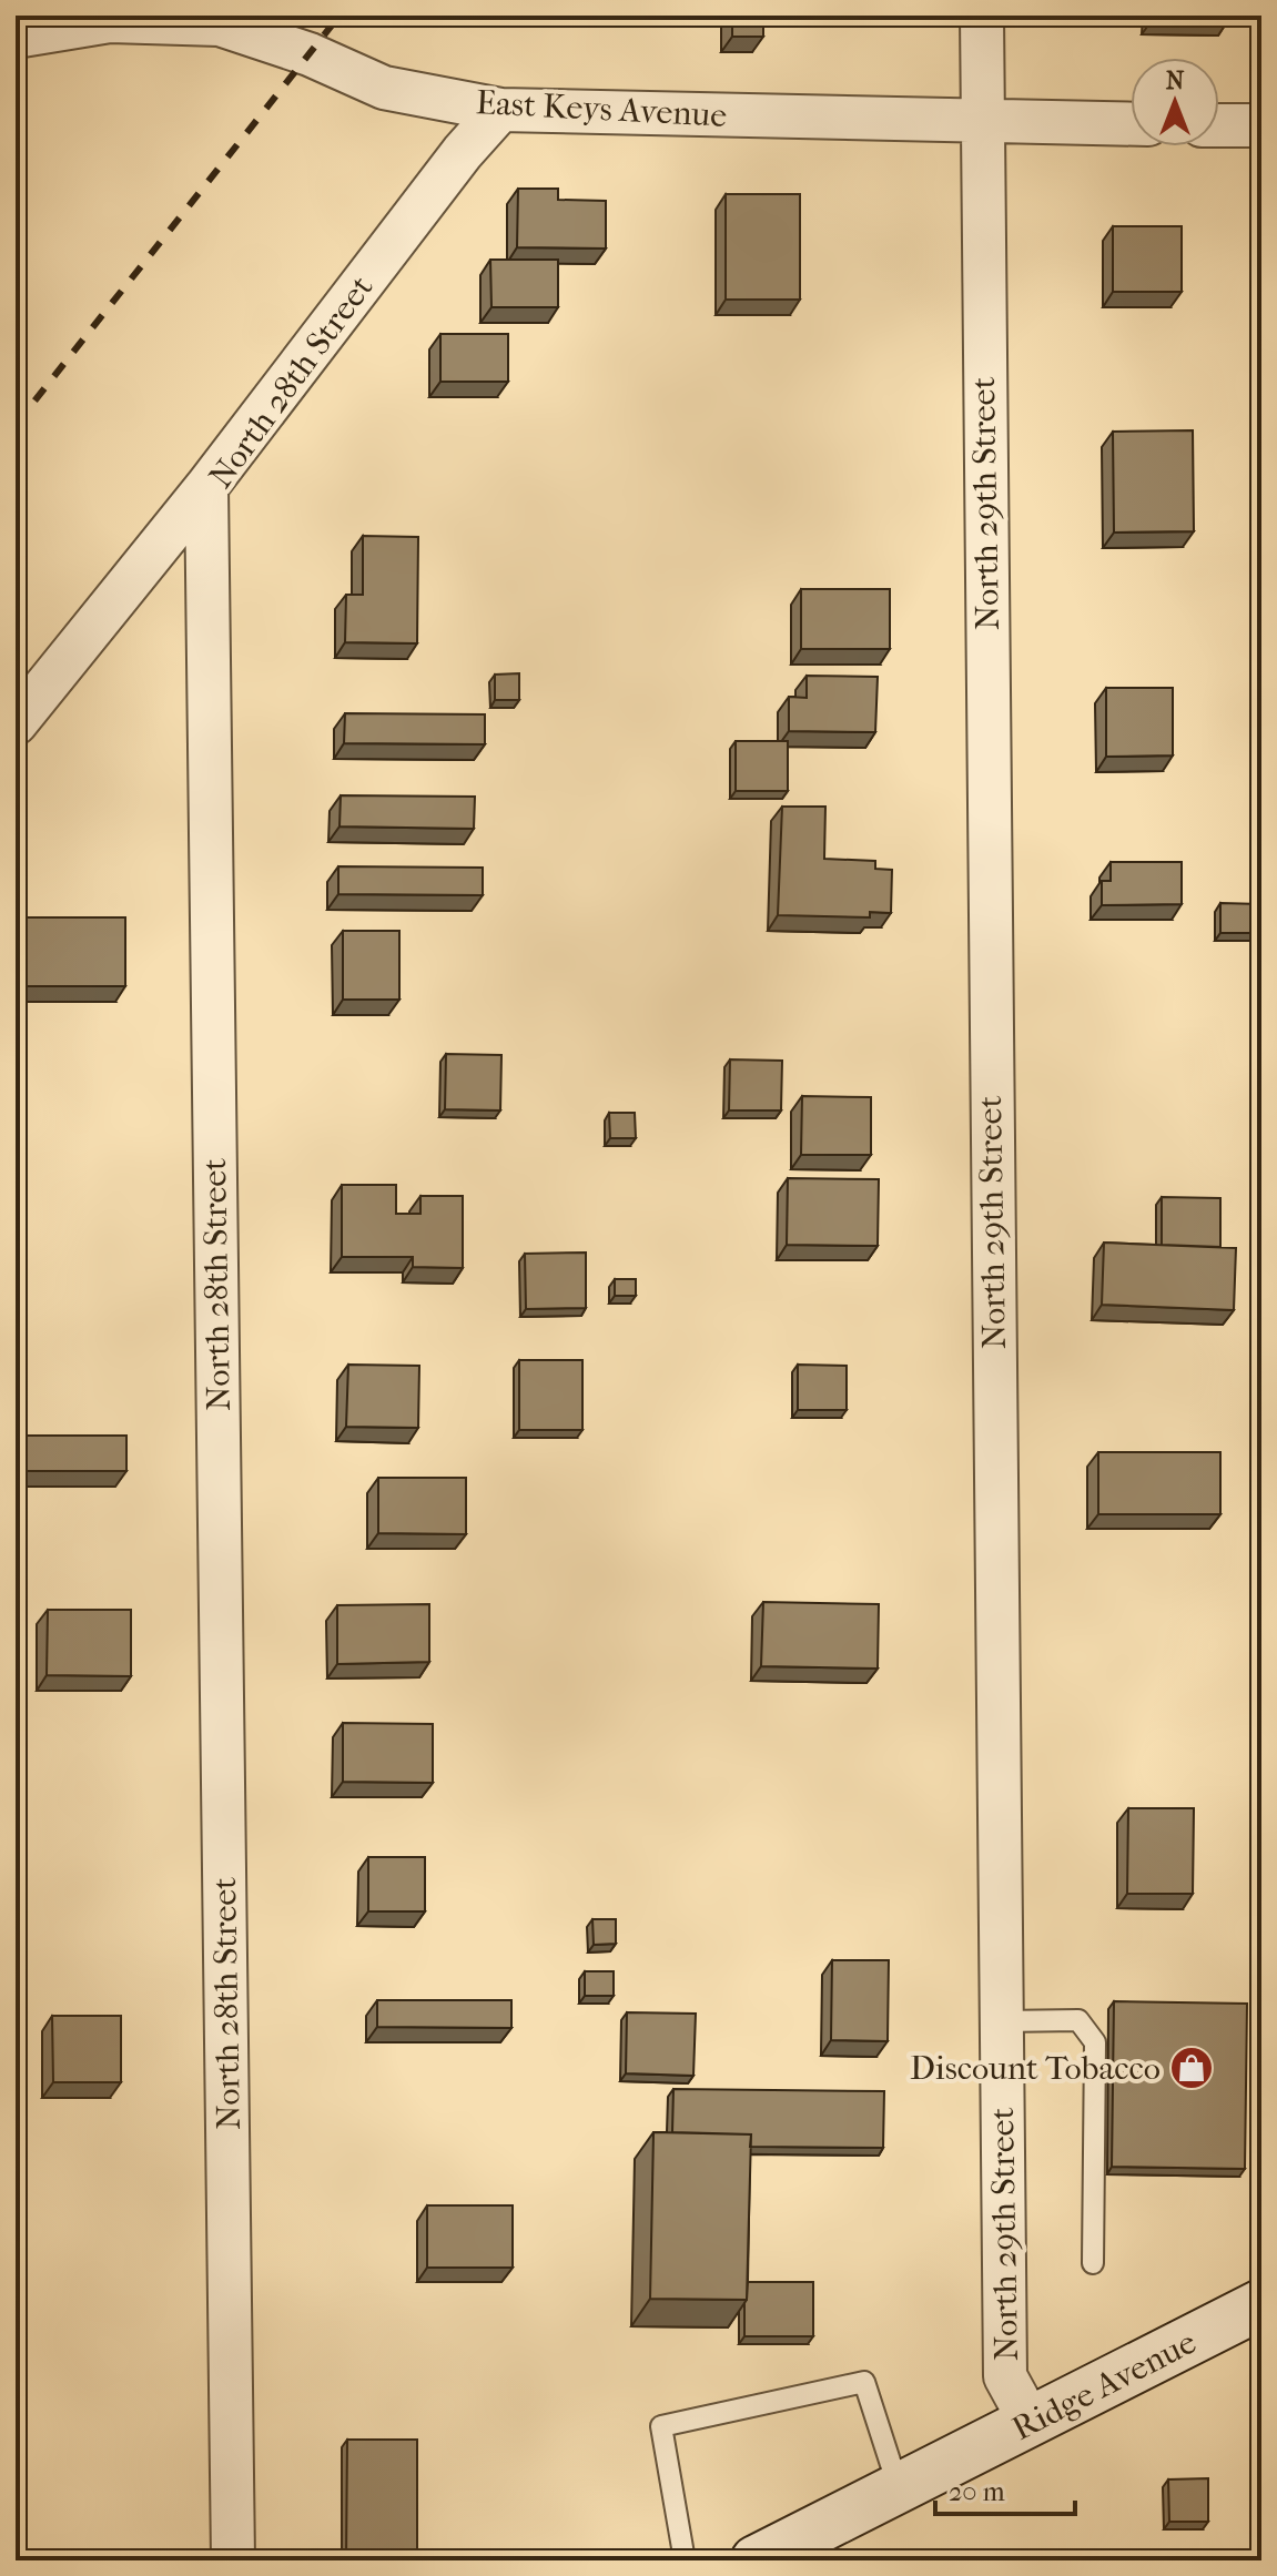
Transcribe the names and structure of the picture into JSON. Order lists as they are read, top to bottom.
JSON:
{
  "streets": {
    "street": [
      "East Keys Avenue",
      "North 28th Street",
      "North 29th Street",
      "Ridge Avenue"
    ]
  },
  "crossings": [
    ["East Keys Avenue", "North 28th Street"],
    ["East Keys Avenue", "North 29th Street"],
    ["North 29th Street", "Ridge Avenue"]
  ],
  "places": {
    "shop": ["Discount Tobacco"]
  },
  "scale_bar": "20 m",
  "north": "top"
}
